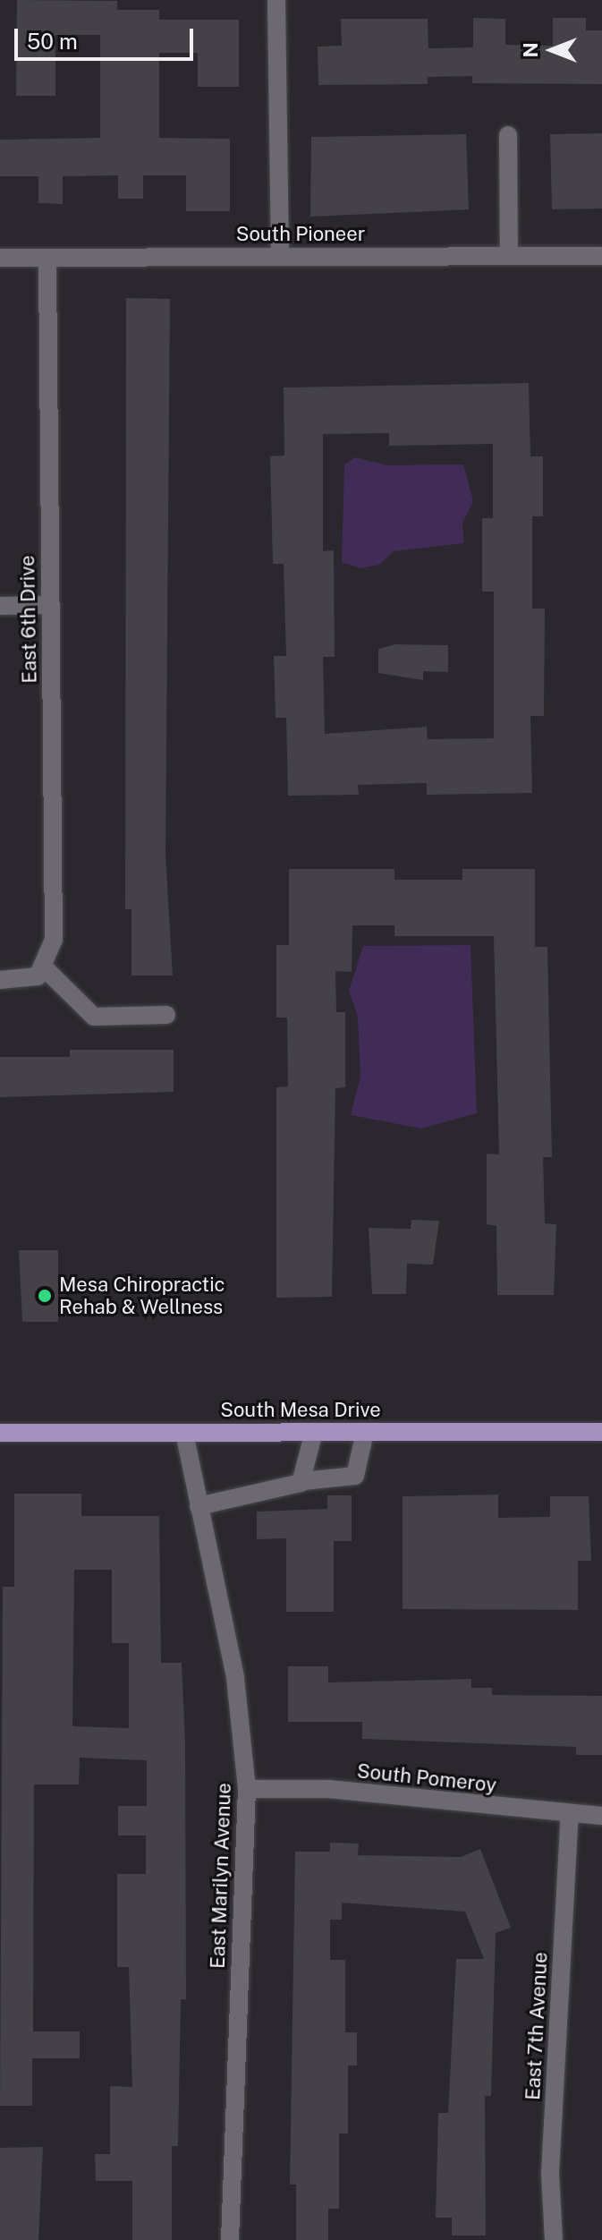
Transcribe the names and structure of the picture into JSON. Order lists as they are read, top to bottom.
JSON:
{
  "streets": {
    "main road": ["South Mesa Drive"],
    "street": [
      "South Pioneer",
      "East 6th Drive",
      "South Pomeroy",
      "East Marilyn Avenue",
      "East 7th Avenue"
    ]
  },
  "crossings": [
    ["South Pioneer", "East 6th Drive"],
    ["South Mesa Drive", "East Marilyn Avenue"],
    ["South Pomeroy", "East Marilyn Avenue"],
    ["South Pomeroy", "East 7th Avenue"]
  ],
  "places": ["Mesa Chiropractic Rehab & Wellness"],
  "scale_bar": "50 m",
  "north": "left"
}
